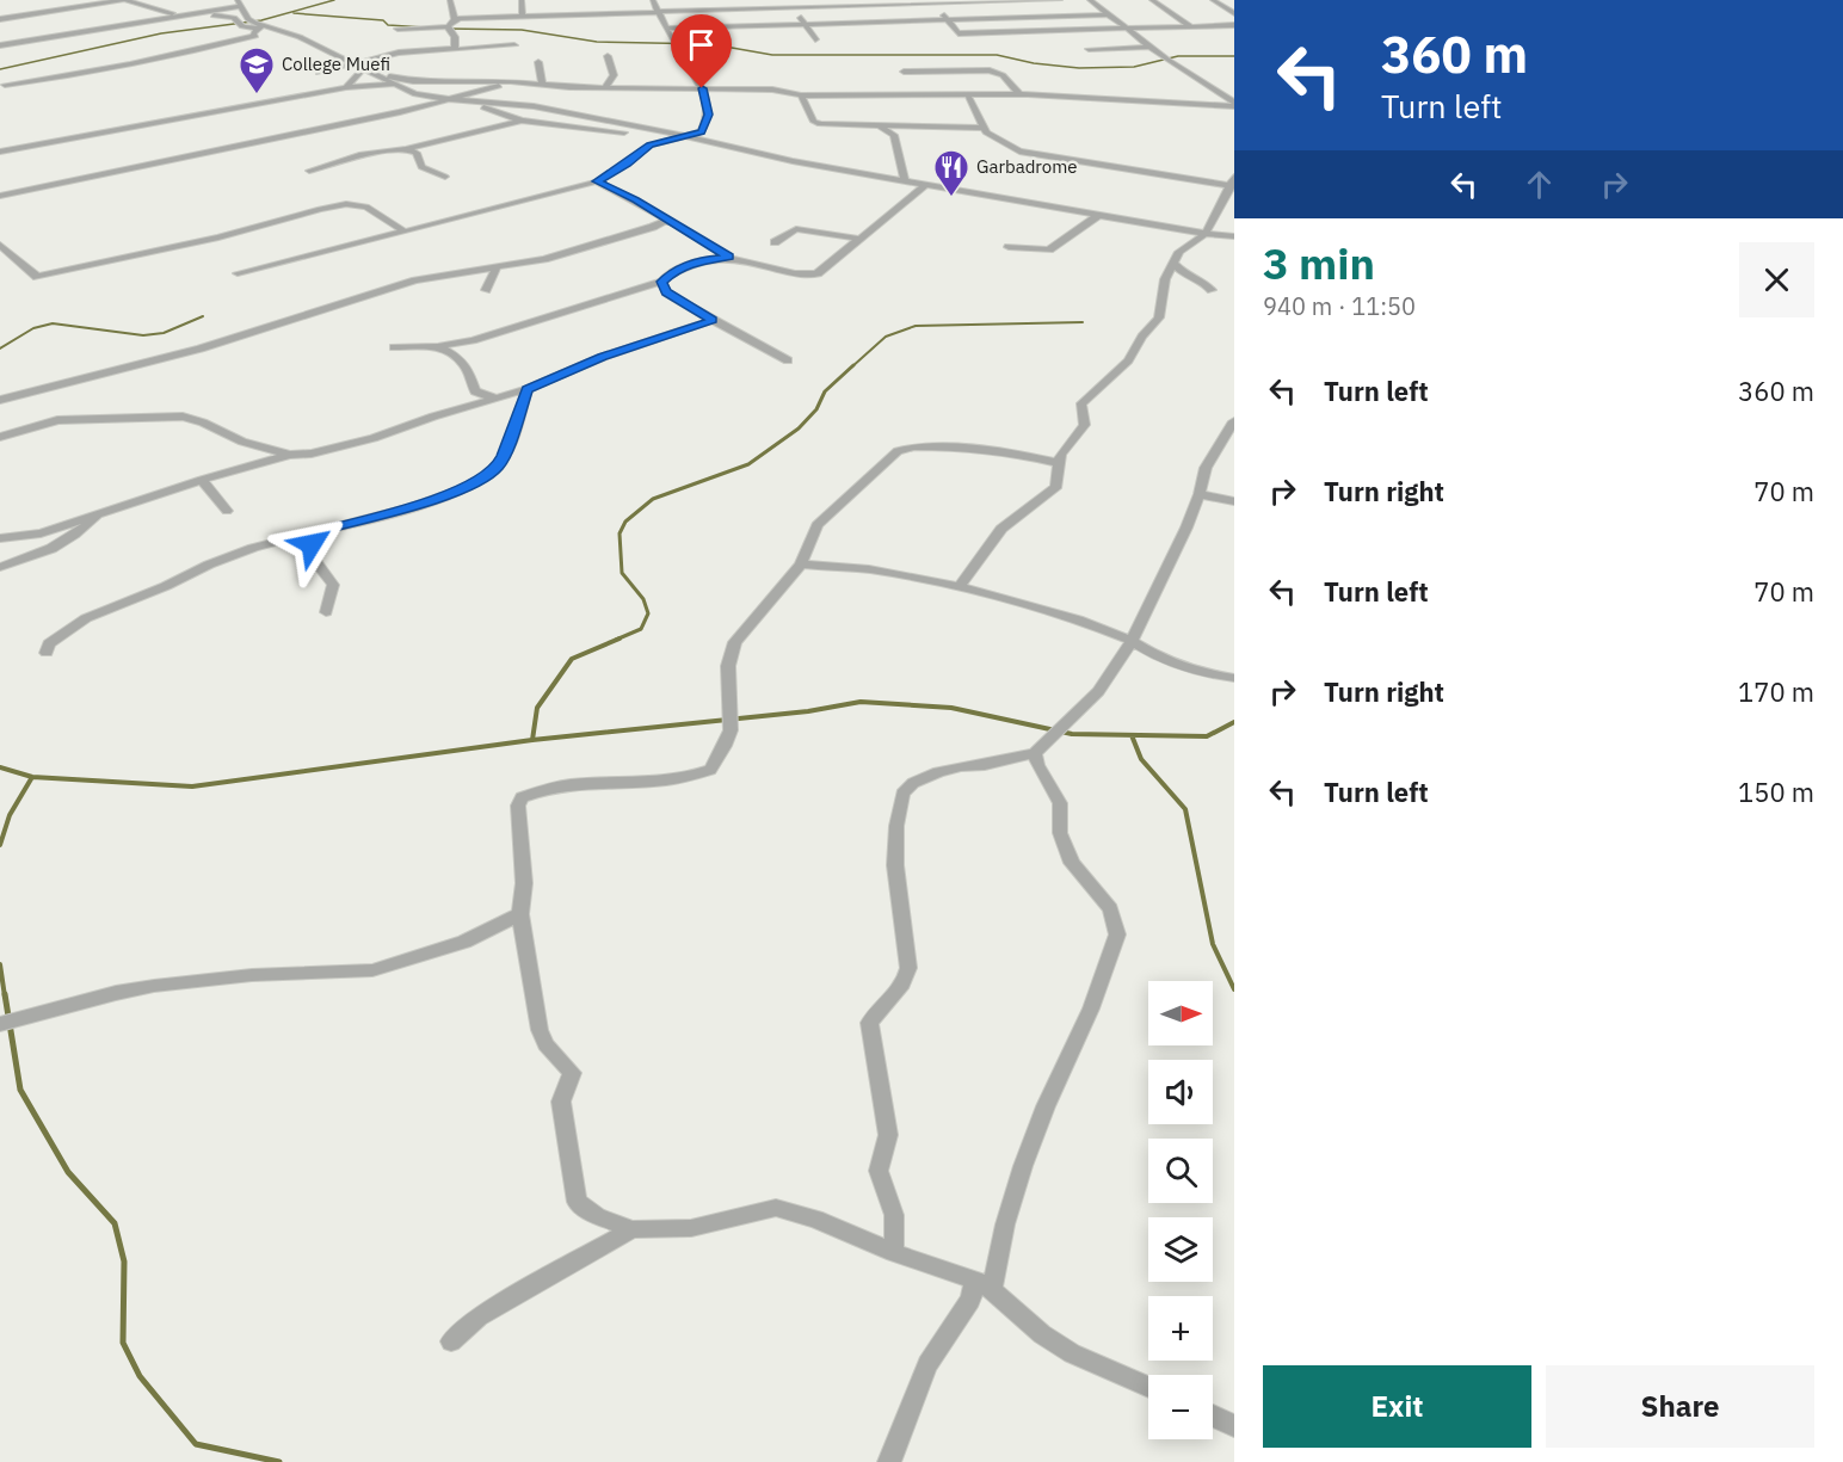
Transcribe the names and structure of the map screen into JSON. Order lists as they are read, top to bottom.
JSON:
{
  "places": {
    "school or university": ["College Muefi"],
    "restaurant": ["Garbadrome"]
  },
  "north": "right",
  "page": {
    "turn": ["360 m", "Turn left"],
    "heading": ["3 min", "940 m · 11:50"],
    "list": [
      {
        "name": "Turn left",
        "value": "360 m"
      },
      {
        "name": "Turn right",
        "value": "70 m"
      },
      {
        "name": "Turn left",
        "value": "70 m"
      },
      {
        "name": "Turn right",
        "value": "170 m"
      },
      {
        "name": "Turn left",
        "value": "150 m"
      }
    ],
    "map_buttons": ["+", "−"],
    "buttons": ["Exit", "Share"]
  }
}
